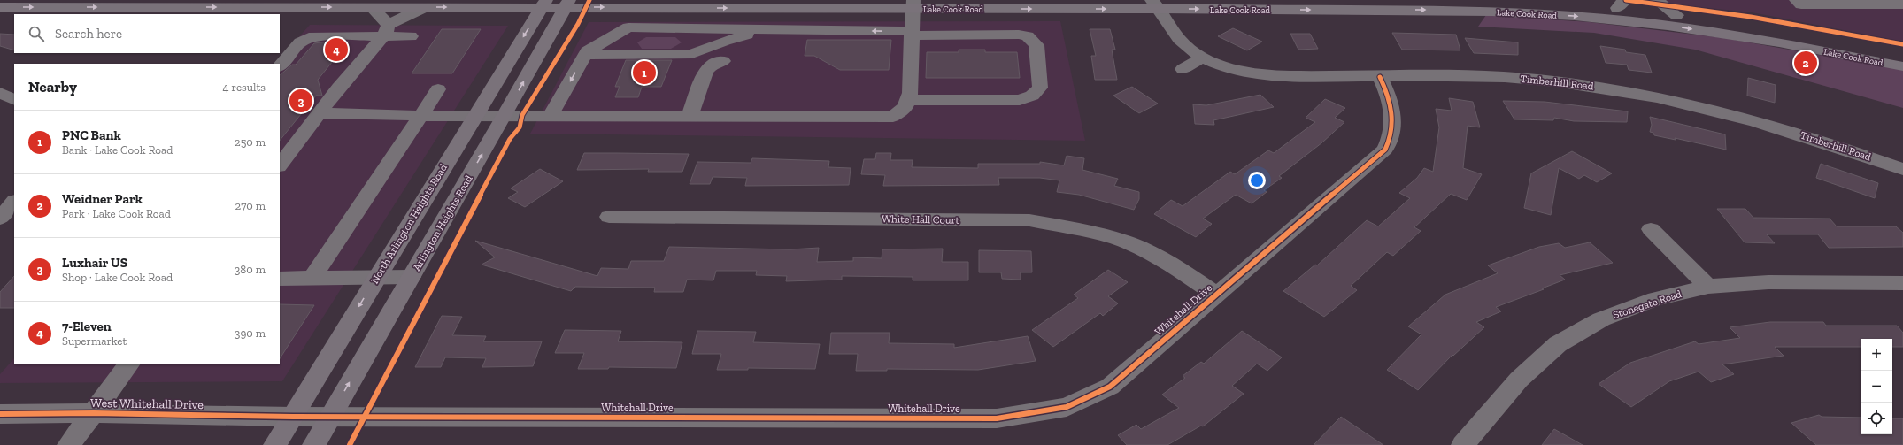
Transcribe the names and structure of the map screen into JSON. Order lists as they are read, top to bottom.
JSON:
{
  "streets": {
    "main road": ["Lake Cook Road", "Arlington Heights Road", "North Arlington Heights Road"],
    "street": [
      "Timberhill Road",
      "White Hall Court",
      "Stonegate Road",
      "Whitehall Drive",
      "West Whitehall Drive"
    ]
  },
  "crossings": [
    ["Lake Cook Road", "Timberhill Road"],
    ["Lake Cook Road", "Arlington Heights Road"],
    ["Lake Cook Road", "North Arlington Heights Road"],
    ["Timberhill Road", "Whitehall Drive"],
    ["White Hall Court", "Whitehall Drive"],
    ["Arlington Heights Road", "Whitehall Drive"],
    ["North Arlington Heights Road", "Whitehall Drive"],
    ["North Arlington Heights Road", "West Whitehall Drive"],
    ["Whitehall Drive", "West Whitehall Drive"]
  ],
  "one_way": ["Lake Cook Road", "Arlington Heights Road", "North Arlington Heights Road"],
  "page": {
    "search": "Search here",
    "pins": [
      "4",
      "2",
      "1",
      "3"
    ],
    "heading": ["Nearby", "4 results"],
    "list": [
      {
        "mark": "1",
        "name": "PNC Bank",
        "note": "Bank · Lake Cook Road",
        "value": "250 m"
      },
      {
        "mark": "2",
        "name": "Weidner Park",
        "note": "Park · Lake Cook Road",
        "value": "270 m"
      },
      {
        "mark": "3",
        "name": "Luxhair US",
        "note": "Shop · Lake Cook Road",
        "value": "380 m"
      },
      {
        "mark": "4",
        "name": "7-Eleven",
        "note": "Supermarket",
        "value": "390 m"
      }
    ],
    "map_buttons": ["+", "−"]
  }
}
